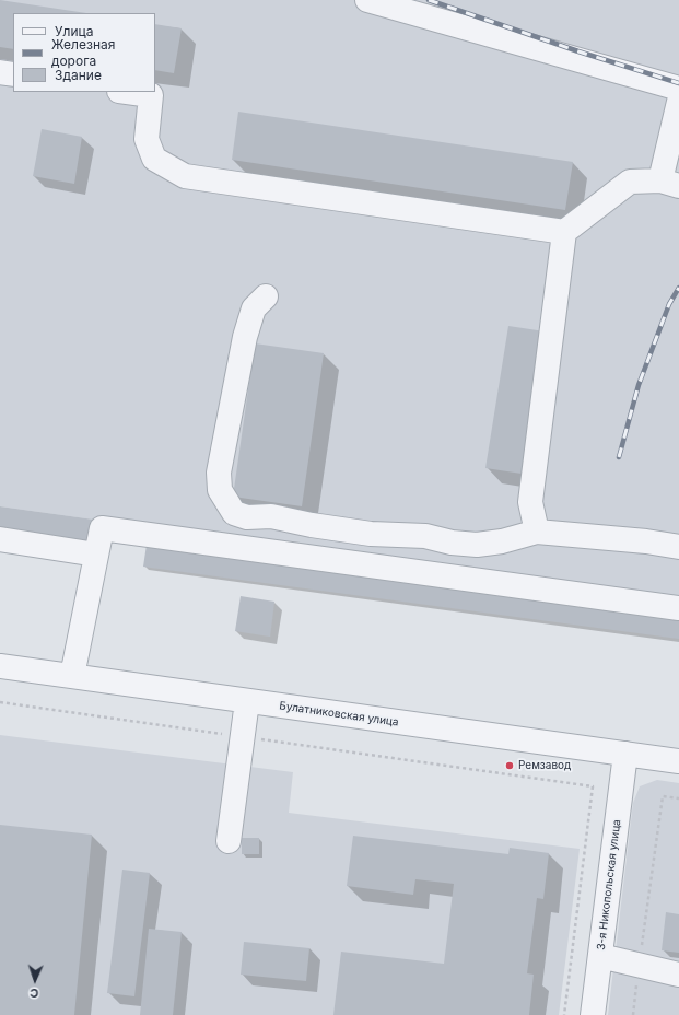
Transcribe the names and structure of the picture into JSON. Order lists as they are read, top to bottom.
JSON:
{
  "streets": {
    "street": ["Булатниковская улица", "3-я Никопольская улица"]
  },
  "crossings": [
    ["Булатниковская улица", "3-я Никопольская улица"]
  ],
  "places": ["Ремзавод"],
  "legend": ["Улица", "Железная дорога", "Здание"],
  "north": "bottom"
}
